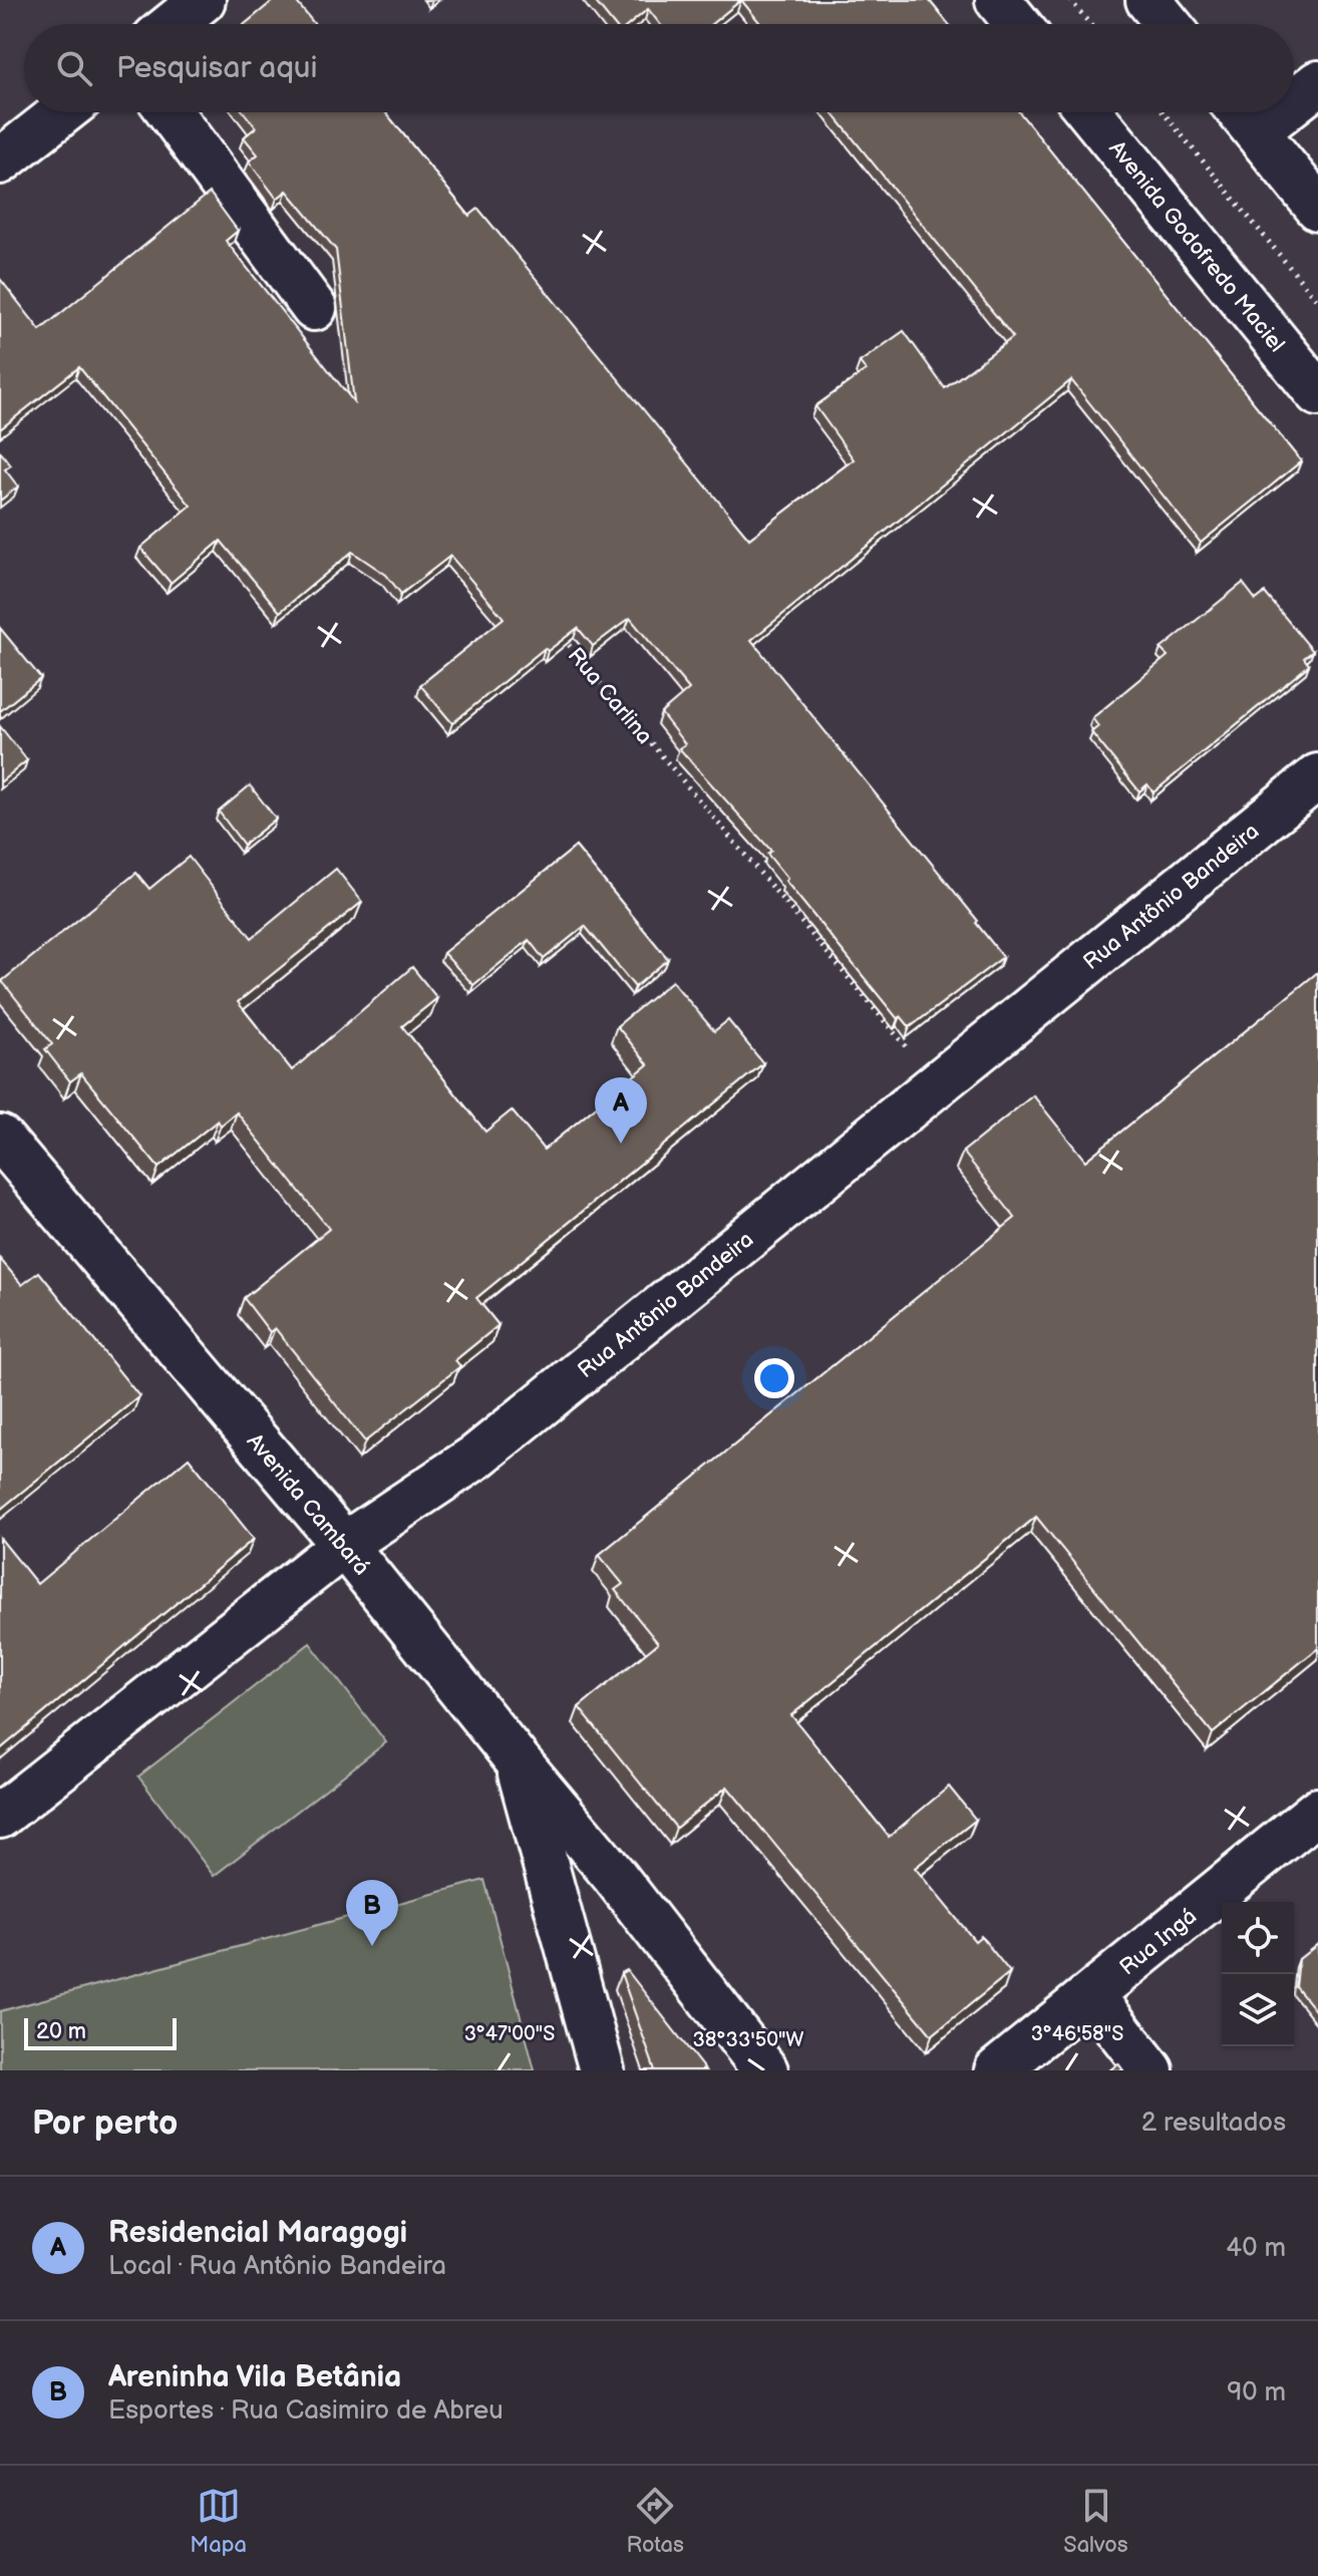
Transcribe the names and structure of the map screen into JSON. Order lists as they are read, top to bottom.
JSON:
{
  "streets": {
    "street": [
      "Avenida Godofredo Maciel",
      "Rua Antônio Bandeira",
      "Avenida Cambará",
      "Rua Ingá"
    ],
    "path": ["Rua Carlina"]
  },
  "crossings": [
    ["Rua Carlina", "Rua Antônio Bandeira"],
    ["Rua Antônio Bandeira", "Avenida Cambará"]
  ],
  "scale_bar": "20 m",
  "page": {
    "search": "Pesquisar aqui",
    "pins": ["A", "B"],
    "scale": "20 m",
    "heading": ["Por perto", "2 resultados"],
    "list": [
      {
        "mark": "A",
        "name": "Residencial Maragogi",
        "note": "Local · Rua Antônio Bandeira",
        "value": "40 m"
      },
      {
        "mark": "B",
        "name": "Areninha Vila Betânia",
        "note": "Esportes · Rua Casimiro de Abreu",
        "value": "90 m"
      }
    ],
    "nav": ["Mapa", "Rotas", "Salvos"]
  },
  "coordinates": ["3°47'00\"S", "3°46'58\"S", "38°33'50\"W"]
}
